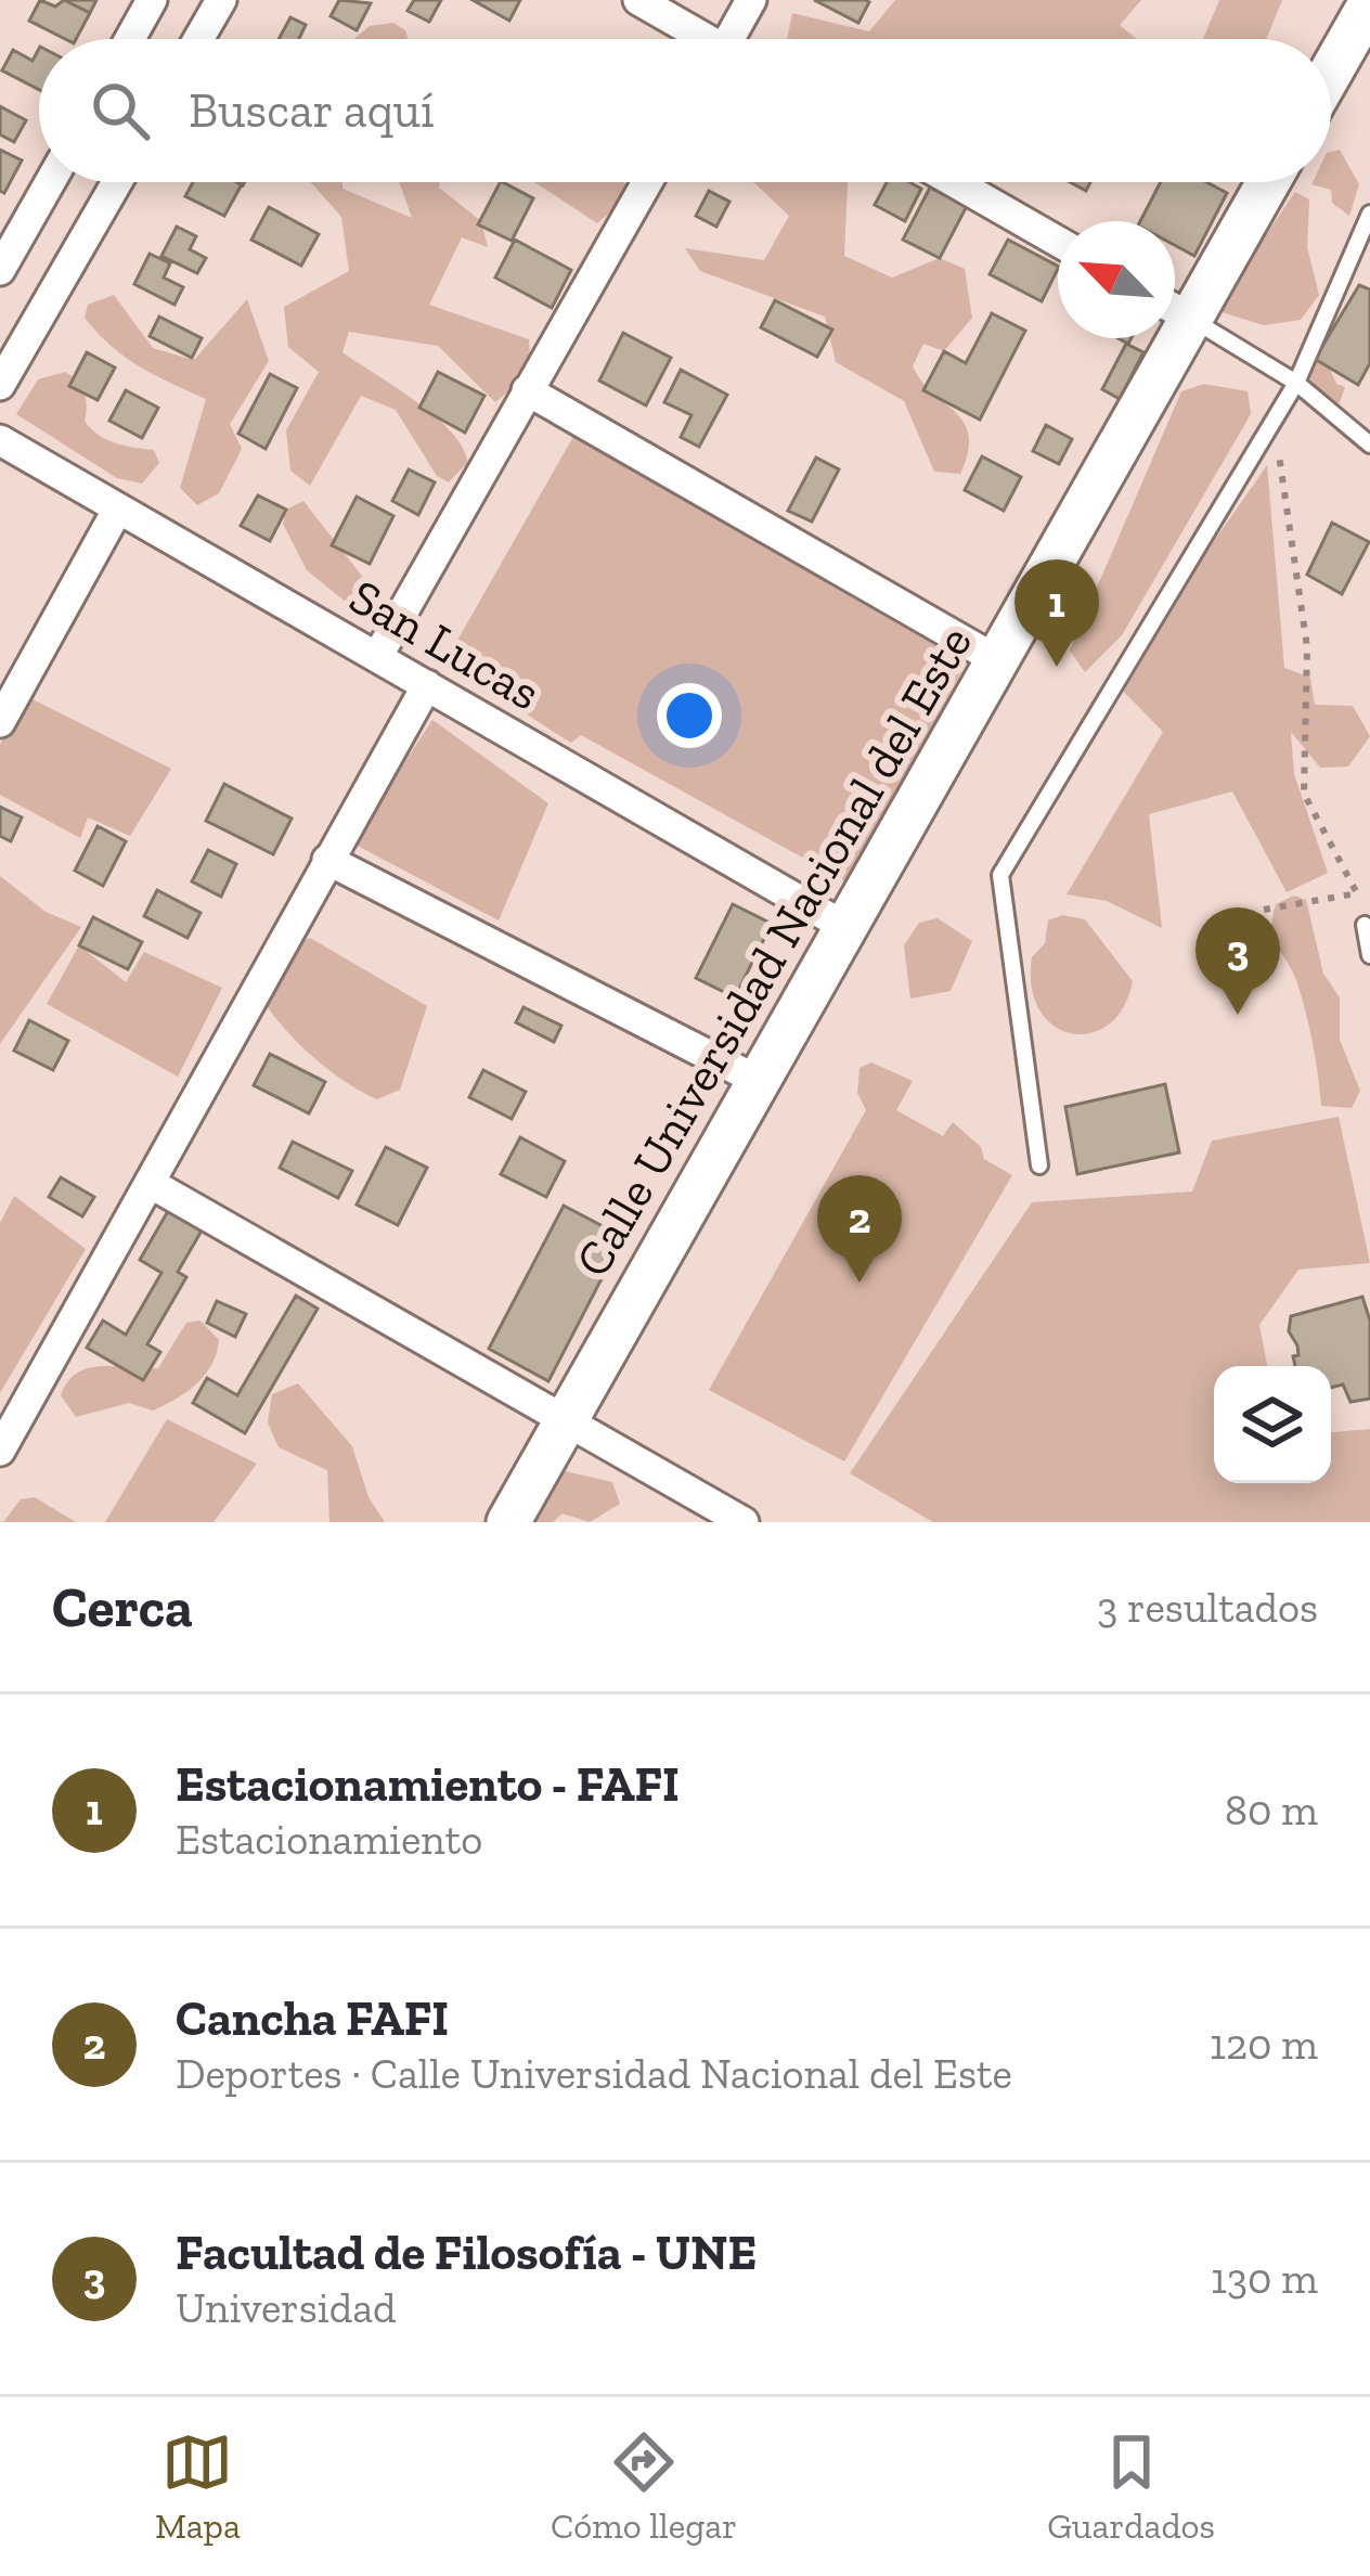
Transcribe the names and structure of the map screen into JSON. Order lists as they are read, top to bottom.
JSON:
{
  "streets": {
    "street": ["San Lucas", "Calle Universidad Nacional del Este"]
  },
  "crossings": [
    ["San Lucas", "Calle Universidad Nacional del Este"]
  ],
  "north": "top left",
  "page": {
    "search": "Buscar aquí",
    "pins": ["1", "3", "2"],
    "heading": ["Cerca", "3 resultados"],
    "list": [
      {
        "mark": "1",
        "name": "Estacionamiento - FAFI",
        "note": "Estacionamiento",
        "value": "80 m"
      },
      {
        "mark": "2",
        "name": "Cancha FAFI",
        "note": "Deportes · Calle Universidad Nacional del Este",
        "value": "120 m"
      },
      {
        "mark": "3",
        "name": "Facultad de Filosofía - UNE",
        "note": "Universidad",
        "value": "130 m"
      }
    ],
    "nav": ["Mapa", "Cómo llegar", "Guardados"]
  }
}
